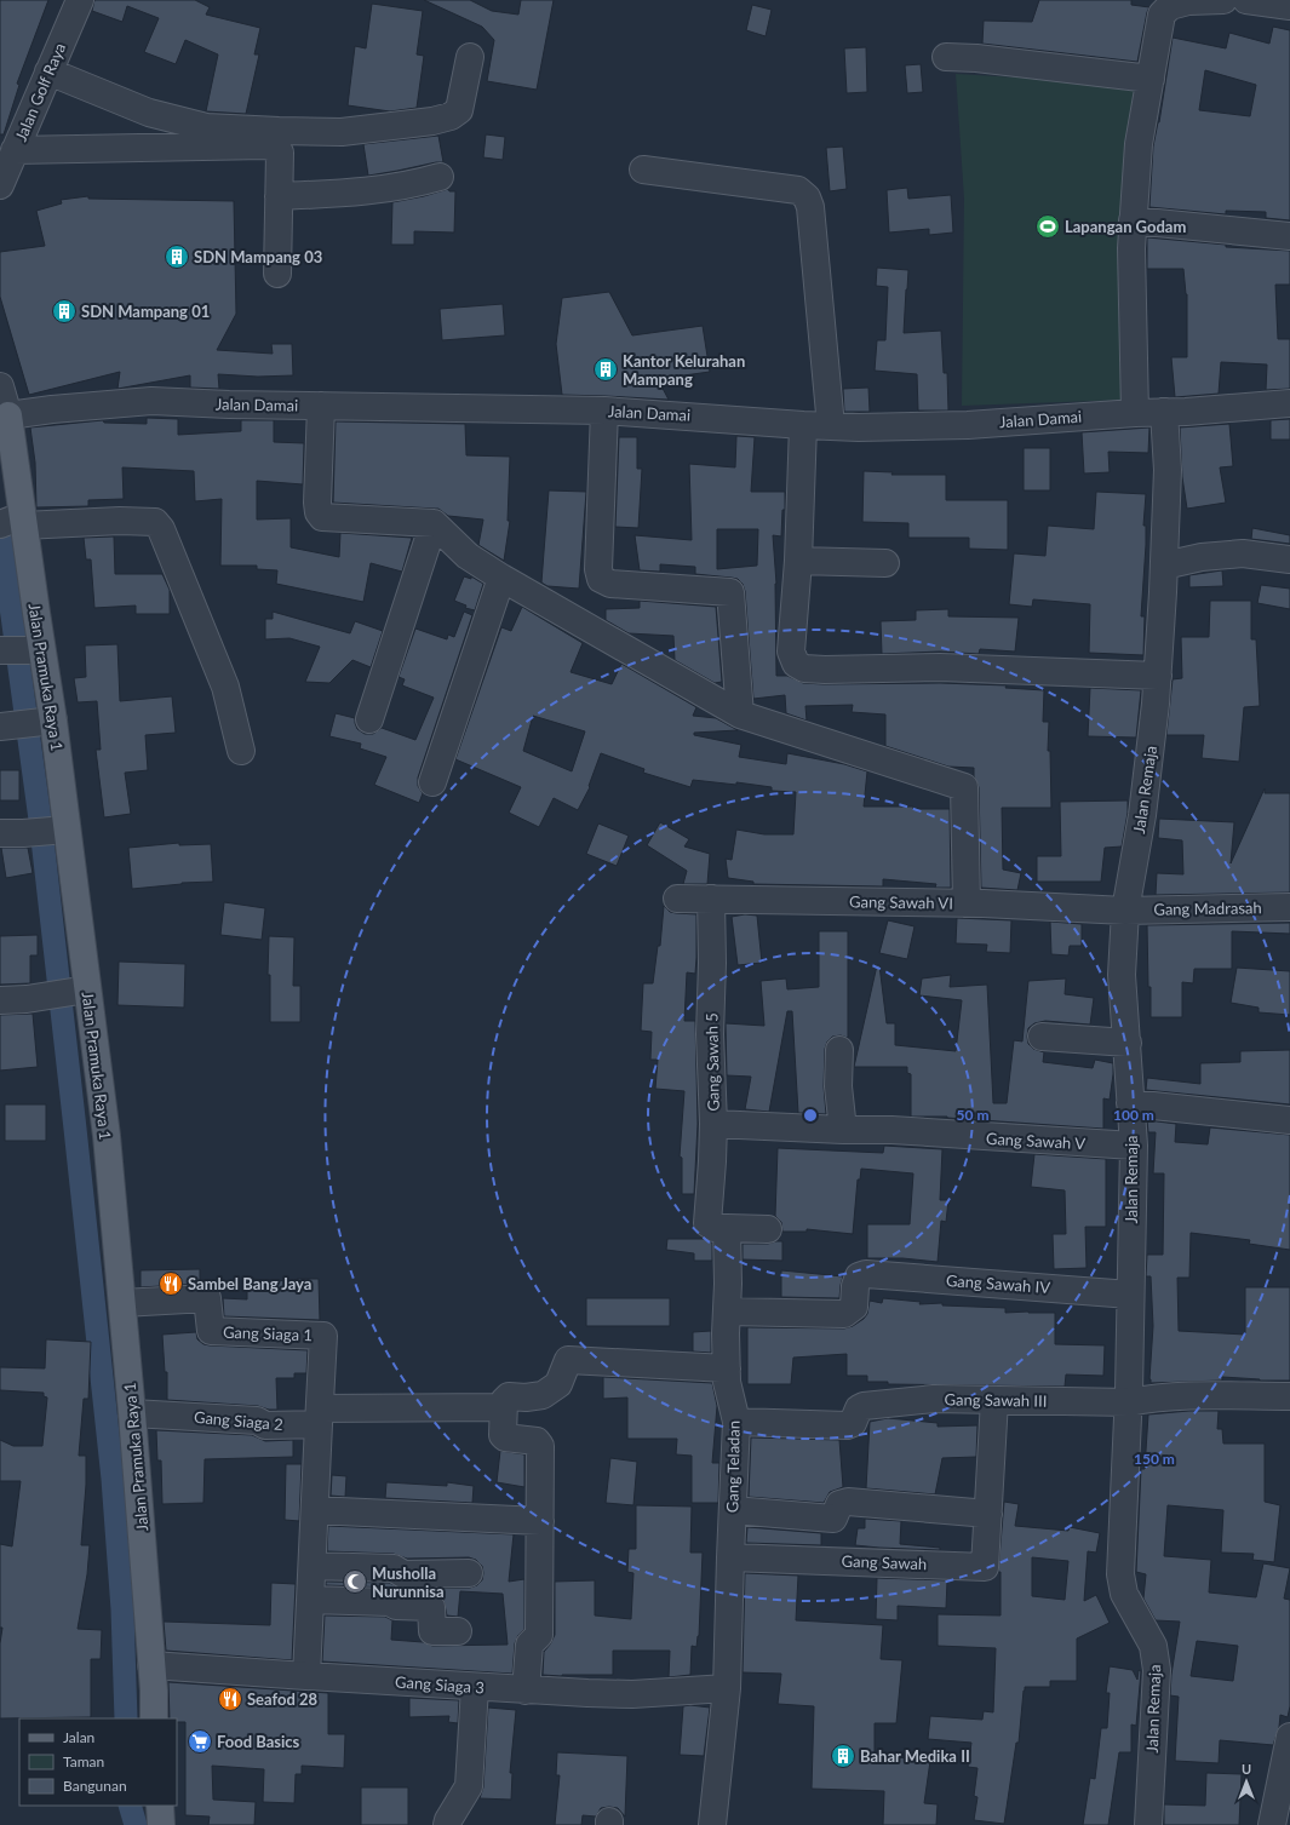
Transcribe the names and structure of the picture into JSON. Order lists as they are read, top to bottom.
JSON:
{
  "streets": {
    "main road": ["Jalan Pramuka Raya 1"],
    "street": [
      "Jalan Golf Raya",
      "Jalan Damai",
      "Jalan Remaja",
      "Gang Sawah VI",
      "Gang Madrasah",
      "Gang Sawah 5",
      "Gang Sawah V",
      "Gang Sawah IV",
      "Gang Siaga 1",
      "Gang Sawah III",
      "Gang Siaga 2",
      "Gang Teladan",
      "Gang Sawah",
      "Gang Siaga 3"
    ]
  },
  "crossings": [
    ["Jalan Damai", "Jalan Pramuka Raya 1"],
    ["Jalan Damai", "Jalan Remaja"],
    ["Jalan Pramuka Raya 1", "Gang Siaga 1"],
    ["Jalan Pramuka Raya 1", "Gang Siaga 2"],
    ["Jalan Pramuka Raya 1", "Gang Siaga 3"],
    ["Jalan Remaja", "Gang Sawah VI"],
    ["Jalan Remaja", "Gang Madrasah"],
    ["Jalan Remaja", "Gang Sawah V"],
    ["Jalan Remaja", "Gang Sawah IV"],
    ["Jalan Remaja", "Gang Sawah III"],
    ["Gang Sawah VI", "Gang Madrasah"],
    ["Gang Sawah VI", "Gang Sawah 5"],
    ["Gang Sawah 5", "Gang Sawah V"],
    ["Gang Sawah IV", "Gang Teladan"],
    ["Gang Siaga 1", "Gang Siaga 2"],
    ["Gang Sawah III", "Gang Teladan"],
    ["Gang Sawah III", "Gang Sawah"],
    ["Gang Teladan", "Gang Sawah"],
    ["Gang Teladan", "Gang Siaga 3"]
  ],
  "places": {
    "sports": ["Lapangan Godam"],
    "building": [
      "SDN Mampang 03",
      "SDN Mampang 01",
      "Kantor Kelurahan Mampang",
      "Bahar Medika II"
    ],
    "restaurant": ["Sambel Bang Jaya", "Seafod 28"],
    "mosque": ["Musholla Nurunnisa"],
    "supermarket": ["Food Basics"]
  },
  "legend": ["Jalan", "Taman", "Bangunan"],
  "north": "top",
  "rings": ["50 m", "100 m", "150 m"]
}
